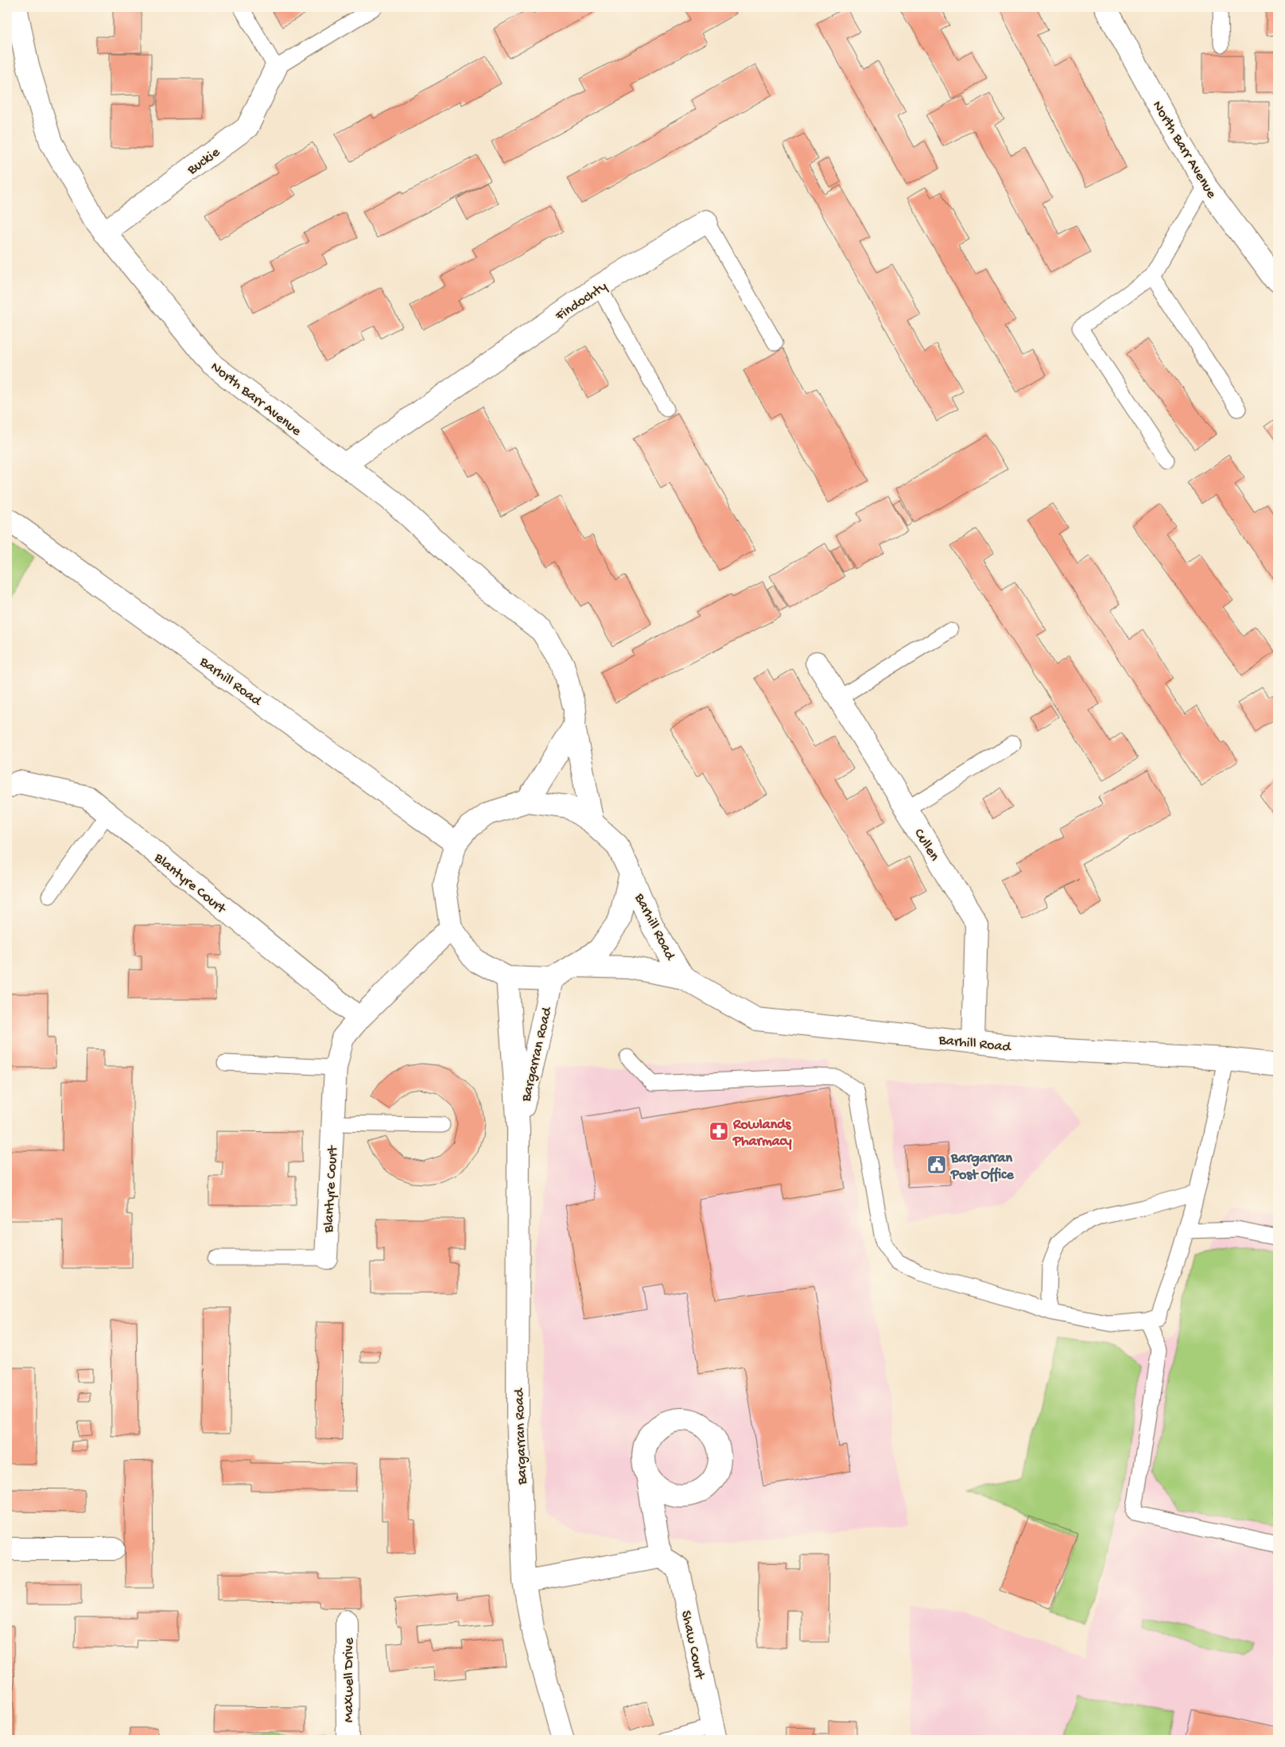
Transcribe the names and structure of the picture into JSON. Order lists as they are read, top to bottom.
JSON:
{
  "streets": {
    "street": [
      "North Barr Avenue",
      "Buckie",
      "Findochty",
      "Barhill Road",
      "Cullen",
      "Blantyre Court",
      "Bargarran Road",
      "Shaw Court",
      "Maxwell Drive"
    ]
  },
  "crossings": [
    ["North Barr Avenue", "Buckie"],
    ["North Barr Avenue", "Findochty"],
    ["North Barr Avenue", "Barhill Road"],
    ["Barhill Road", "Cullen"]
  ],
  "places": {
    "pharmacy": ["Rowlands Pharmacy"],
    "public building": ["Bargarran Post Office"]
  }
}
